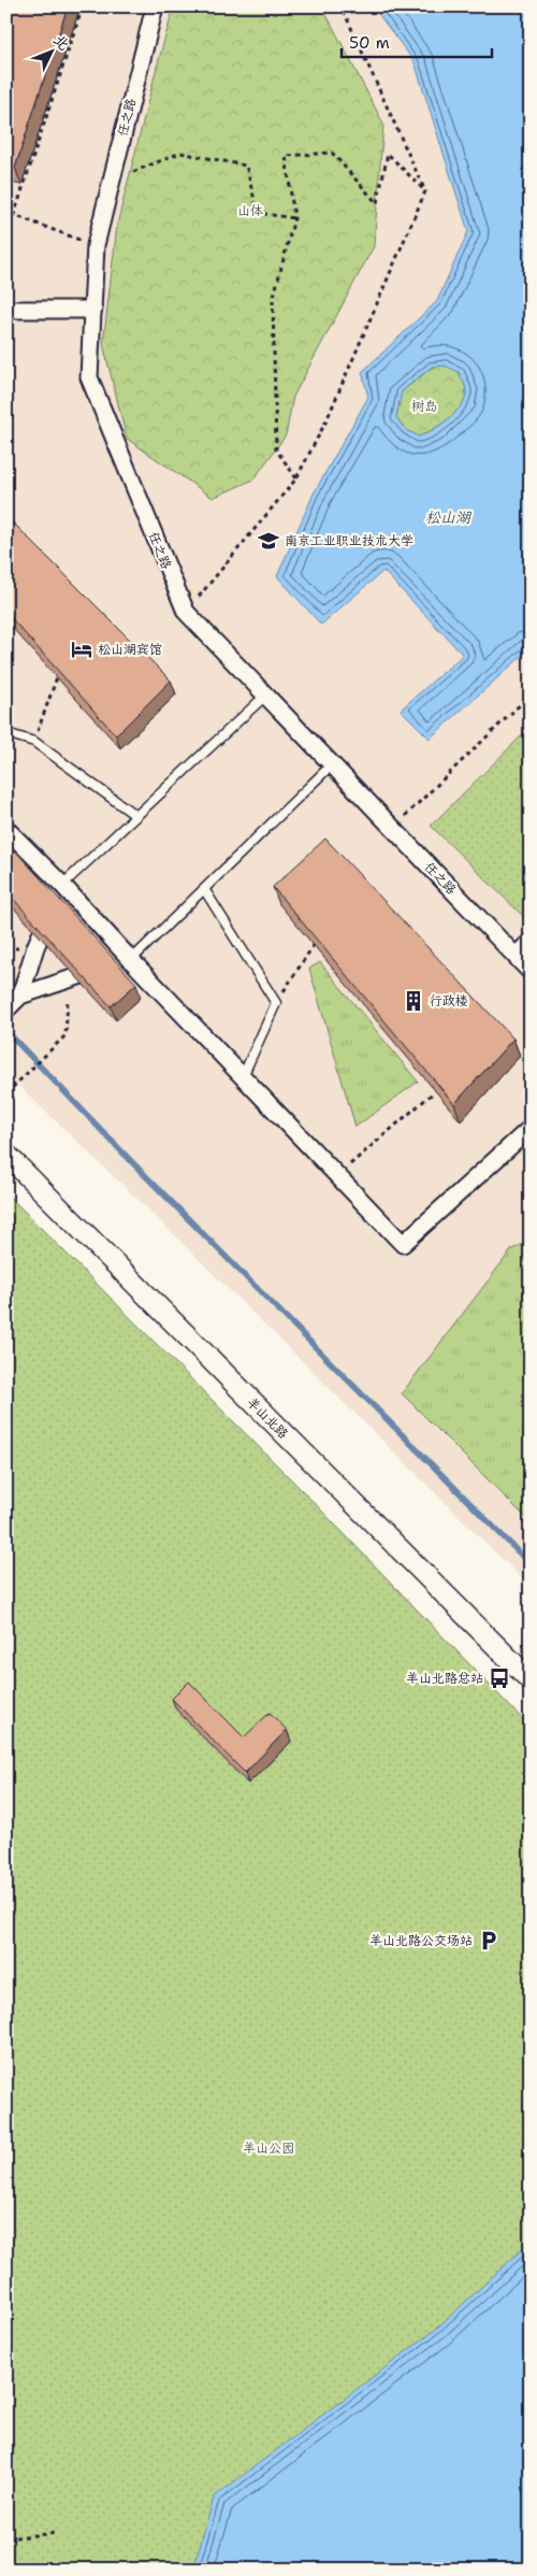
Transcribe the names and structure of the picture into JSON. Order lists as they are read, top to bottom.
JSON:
{
  "streets": {
    "street": ["任之路", "羊山北路"]
  },
  "water": ["松山湖"],
  "parks": ["山体", "树岛", "羊山公园"],
  "places": {
    "school or university": ["南京工业职业技术大学"],
    "hotel": ["松山湖宾馆"],
    "building": ["行政楼"],
    "bus stop": ["羊山北路总站"],
    "parking": ["羊山北路公交场站"]
  },
  "scale_bar": "50 m",
  "north": "top right"
}
